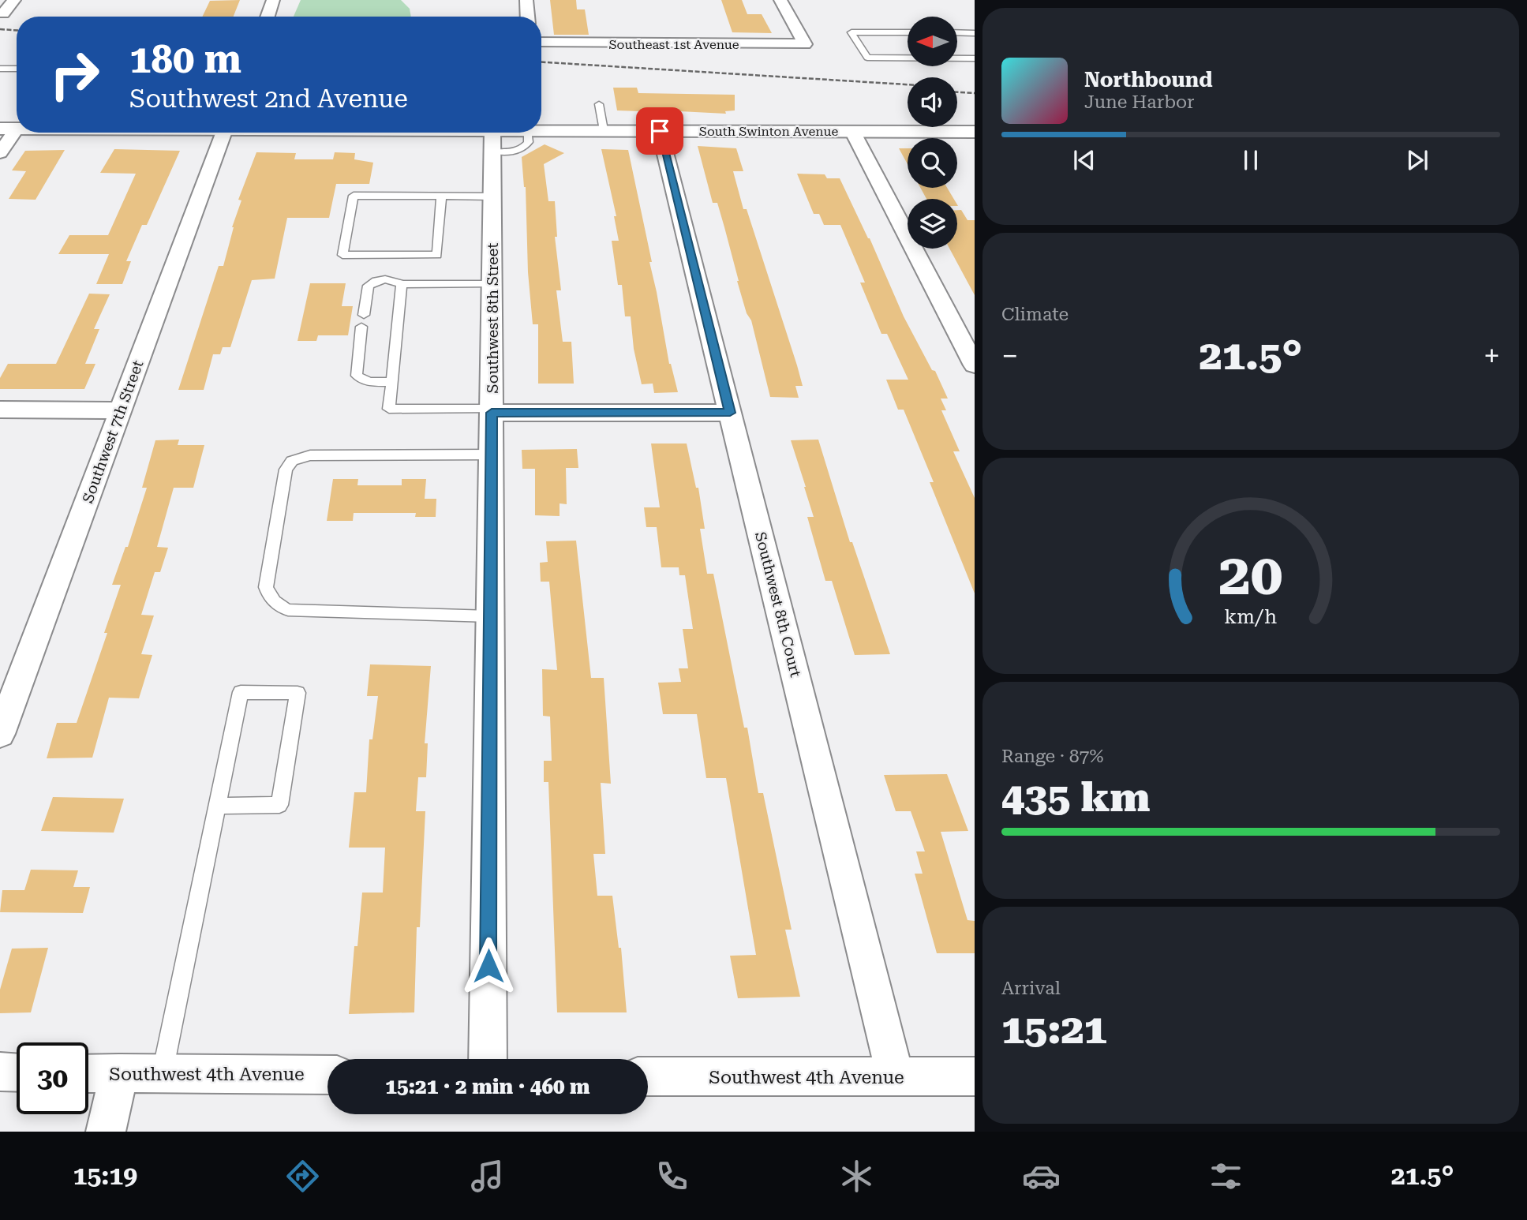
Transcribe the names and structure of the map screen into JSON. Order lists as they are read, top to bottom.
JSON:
{
  "streets": {
    "street": [
      "Southeast 1st Avenue",
      "South Swinton Avenue",
      "Southwest 8th Street",
      "Southwest 7th Street",
      "Southwest 8th Court",
      "Southwest 4th Avenue"
    ]
  },
  "crossings": [
    ["South Swinton Avenue", "Southwest 8th Court"],
    ["Southwest 8th Court", "Southwest 4th Avenue"]
  ],
  "north": "left",
  "page": {
    "turn": ["180 m", "Southwest 2nd Avenue"],
    "song": ["Northbound", "June Harbor"],
    "tile": [
      "Climate",
      ["Range · 87%", "435 km"],
      ["Arrival", "15:21"]
    ],
    "heat": ["−", "21.5°", "+"],
    "limit": "30",
    "trip": "15:21 · 2 min · 460 m",
    "tabs": ["15:19", "21.5°"],
    "gauge": ["20", "km/h"]
  }
}
